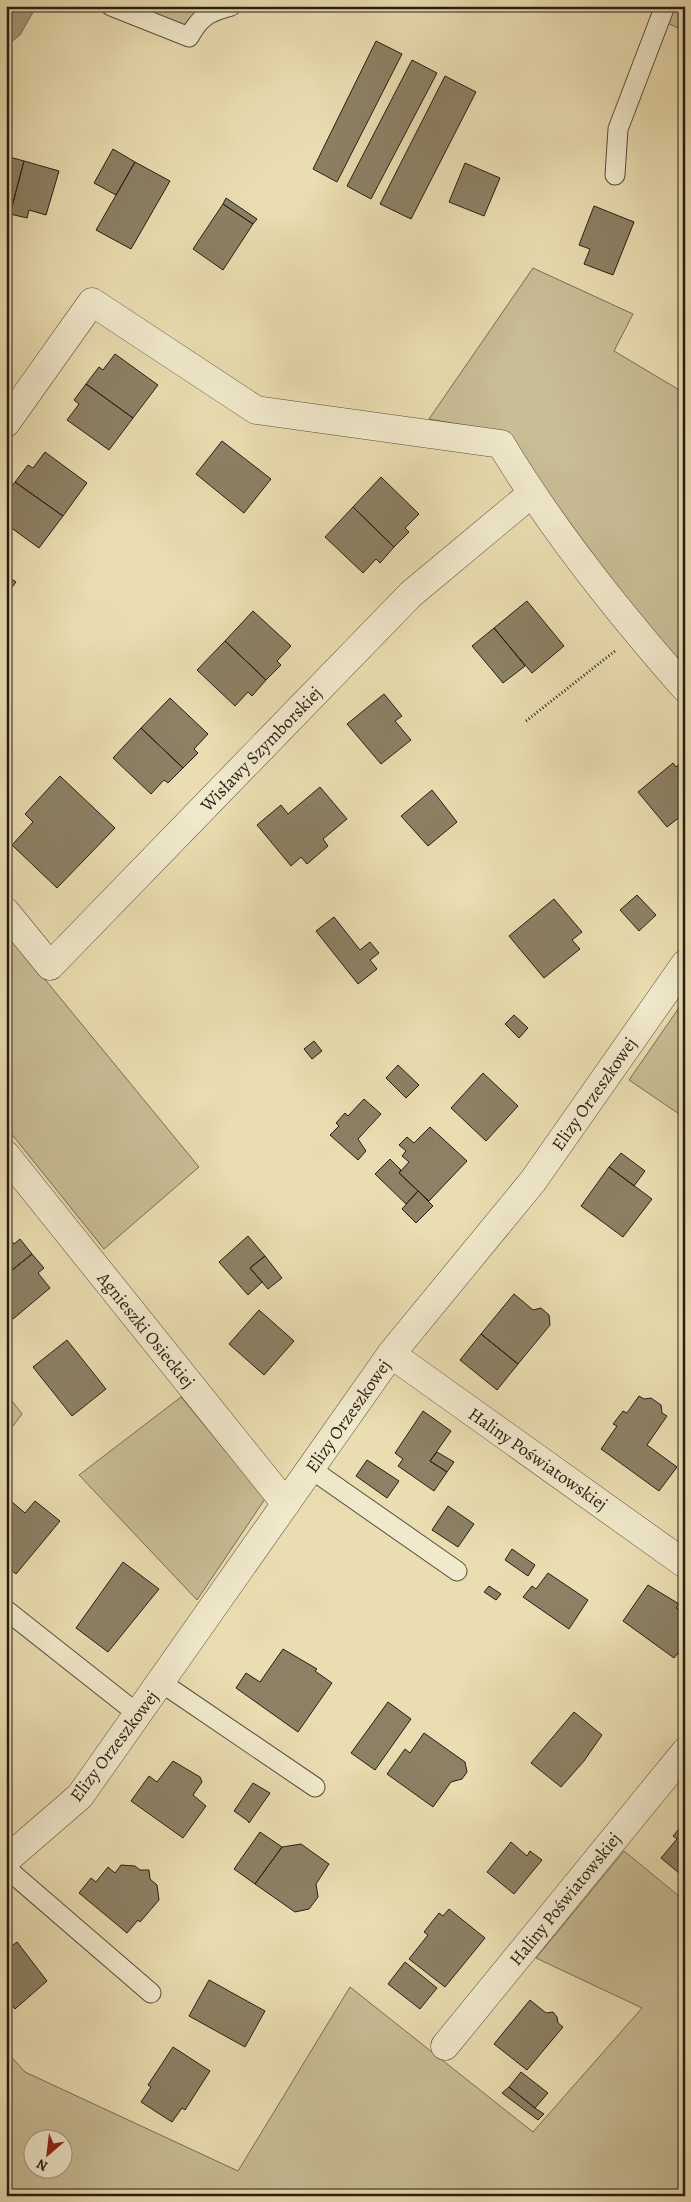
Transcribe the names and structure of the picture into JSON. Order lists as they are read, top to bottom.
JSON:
{
  "streets": {
    "street": [
      "Wisławy Szymborskiej",
      "Elizy Orzeszkowej",
      "Agnieszki Osieckiej",
      "Haliny Poświatowskiej"
    ]
  },
  "crossings": [
    ["Elizy Orzeszkowej", "Agnieszki Osieckiej"],
    ["Elizy Orzeszkowej", "Haliny Poświatowskiej"]
  ],
  "north": "bottom left"
}
